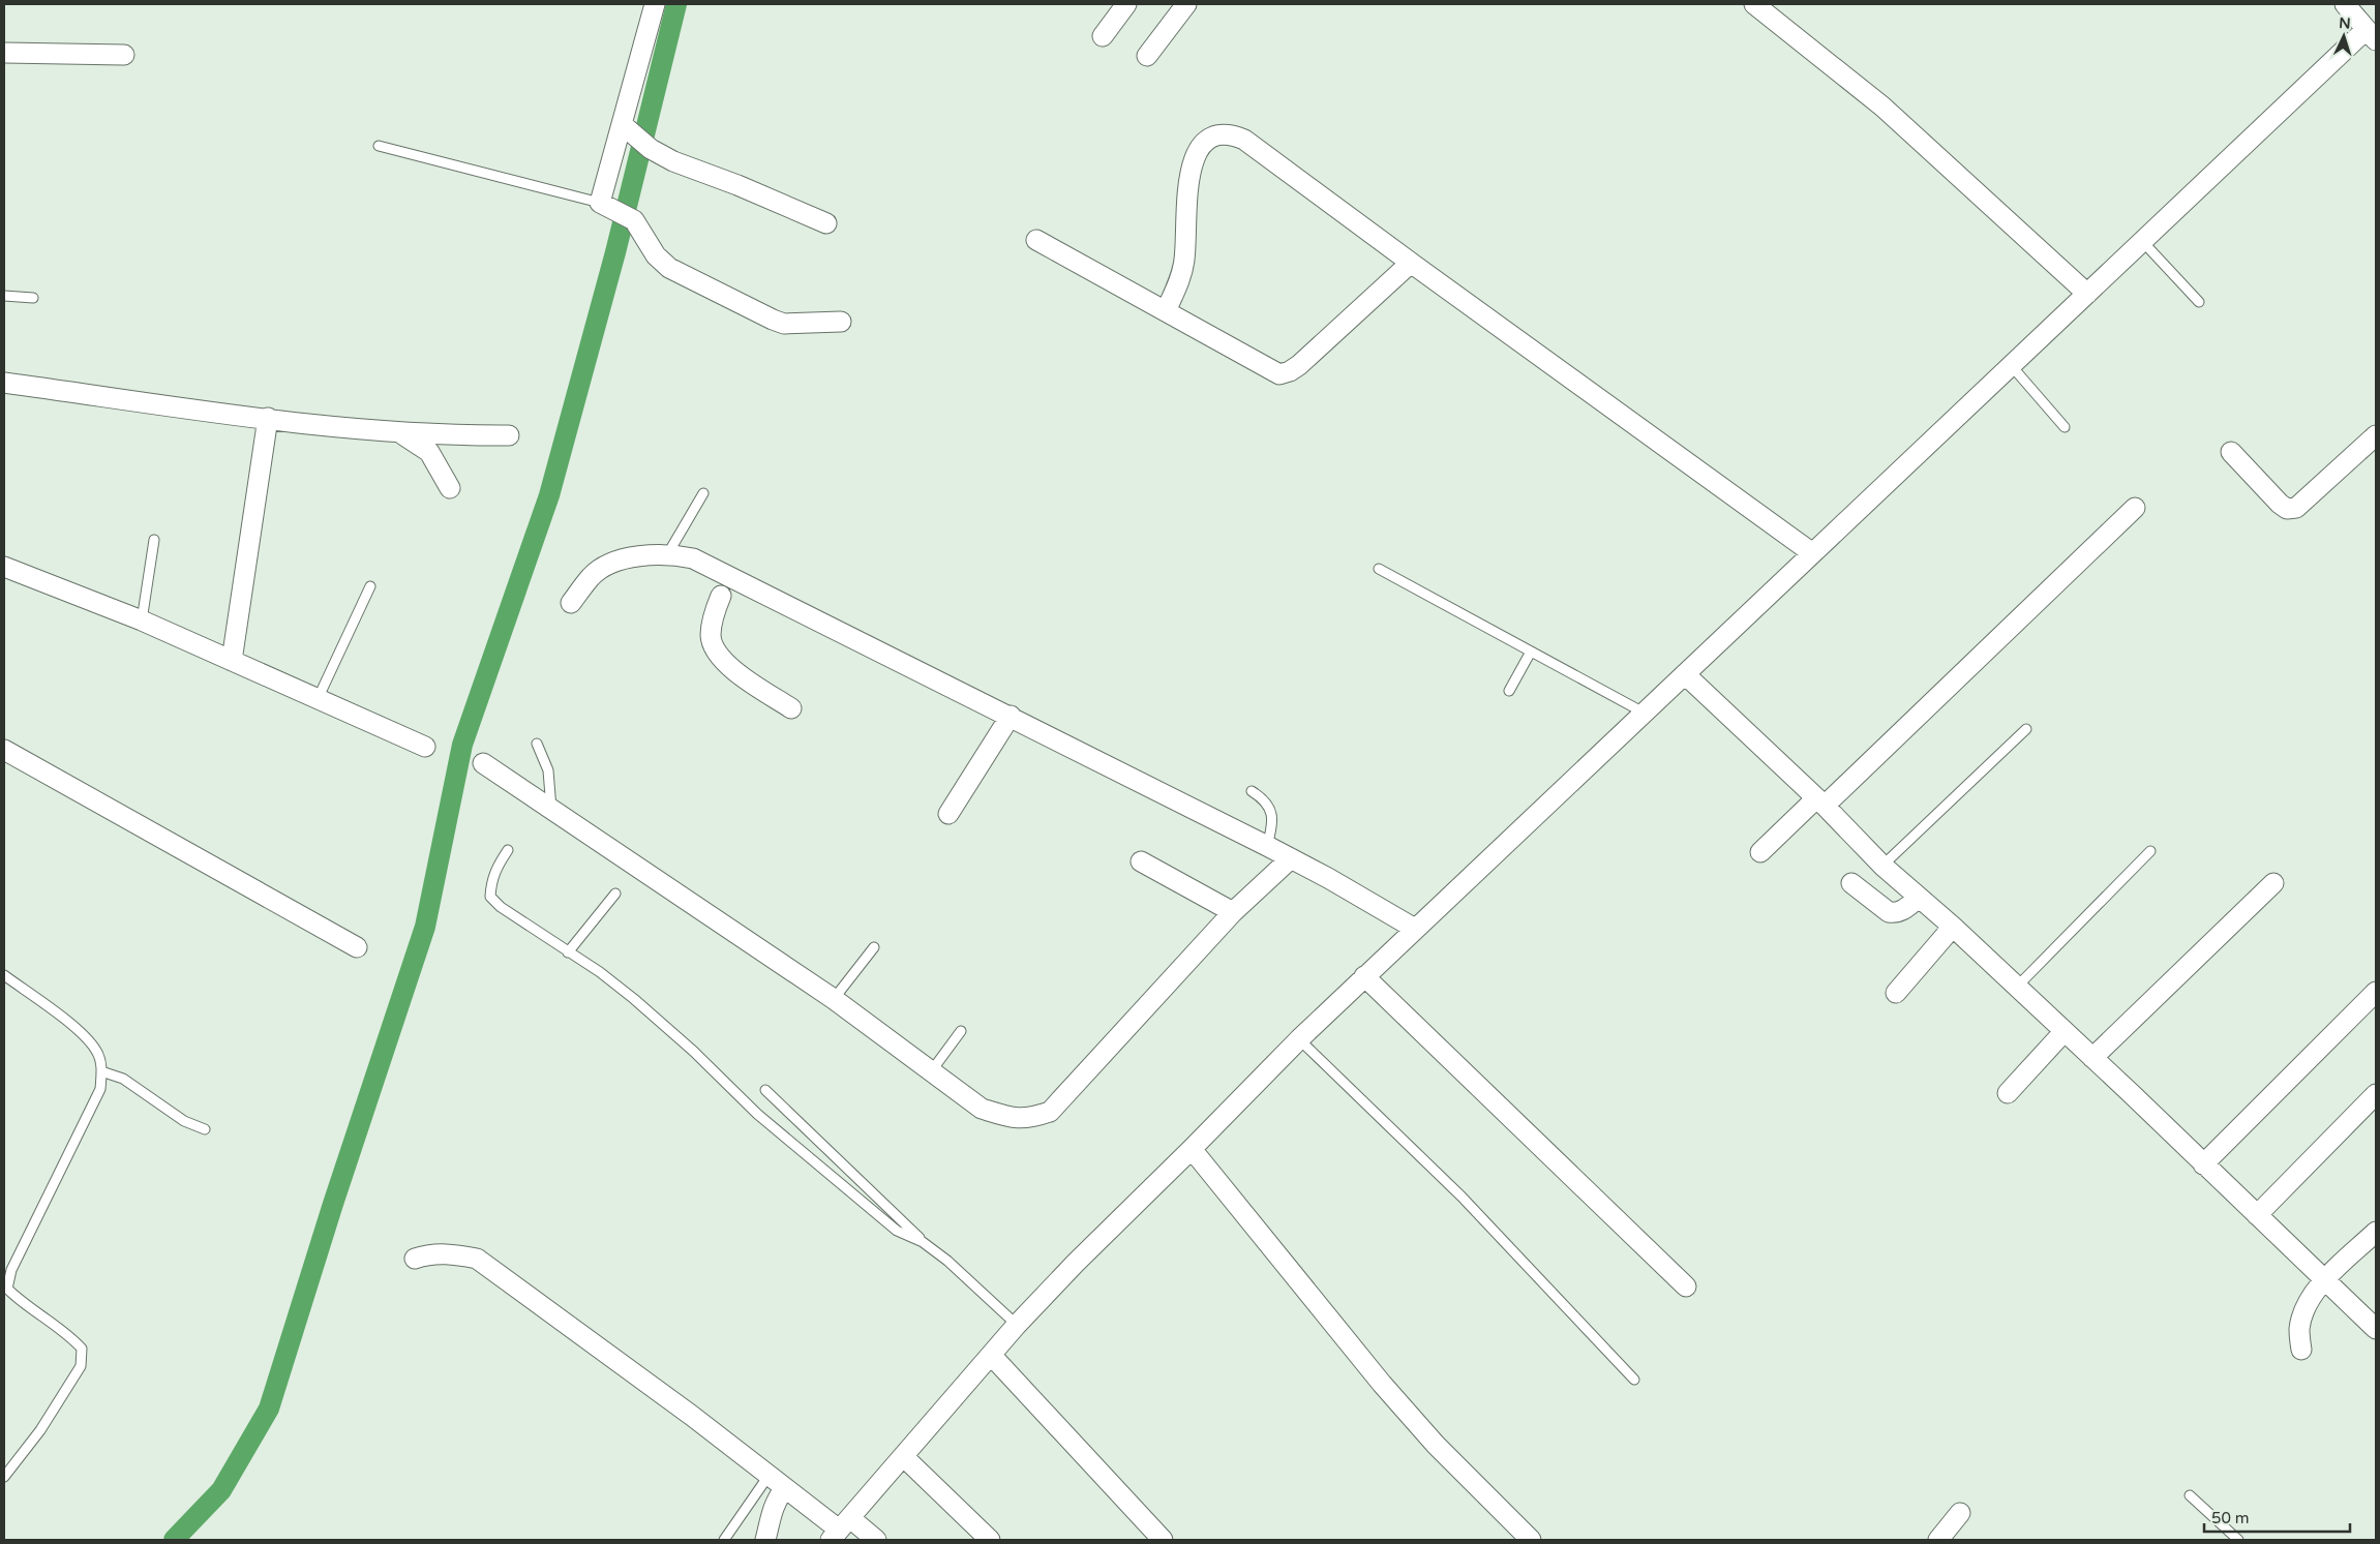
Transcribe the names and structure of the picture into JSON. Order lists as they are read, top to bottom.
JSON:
{
  "scale_bar": "50 m",
  "north": "top"
}
